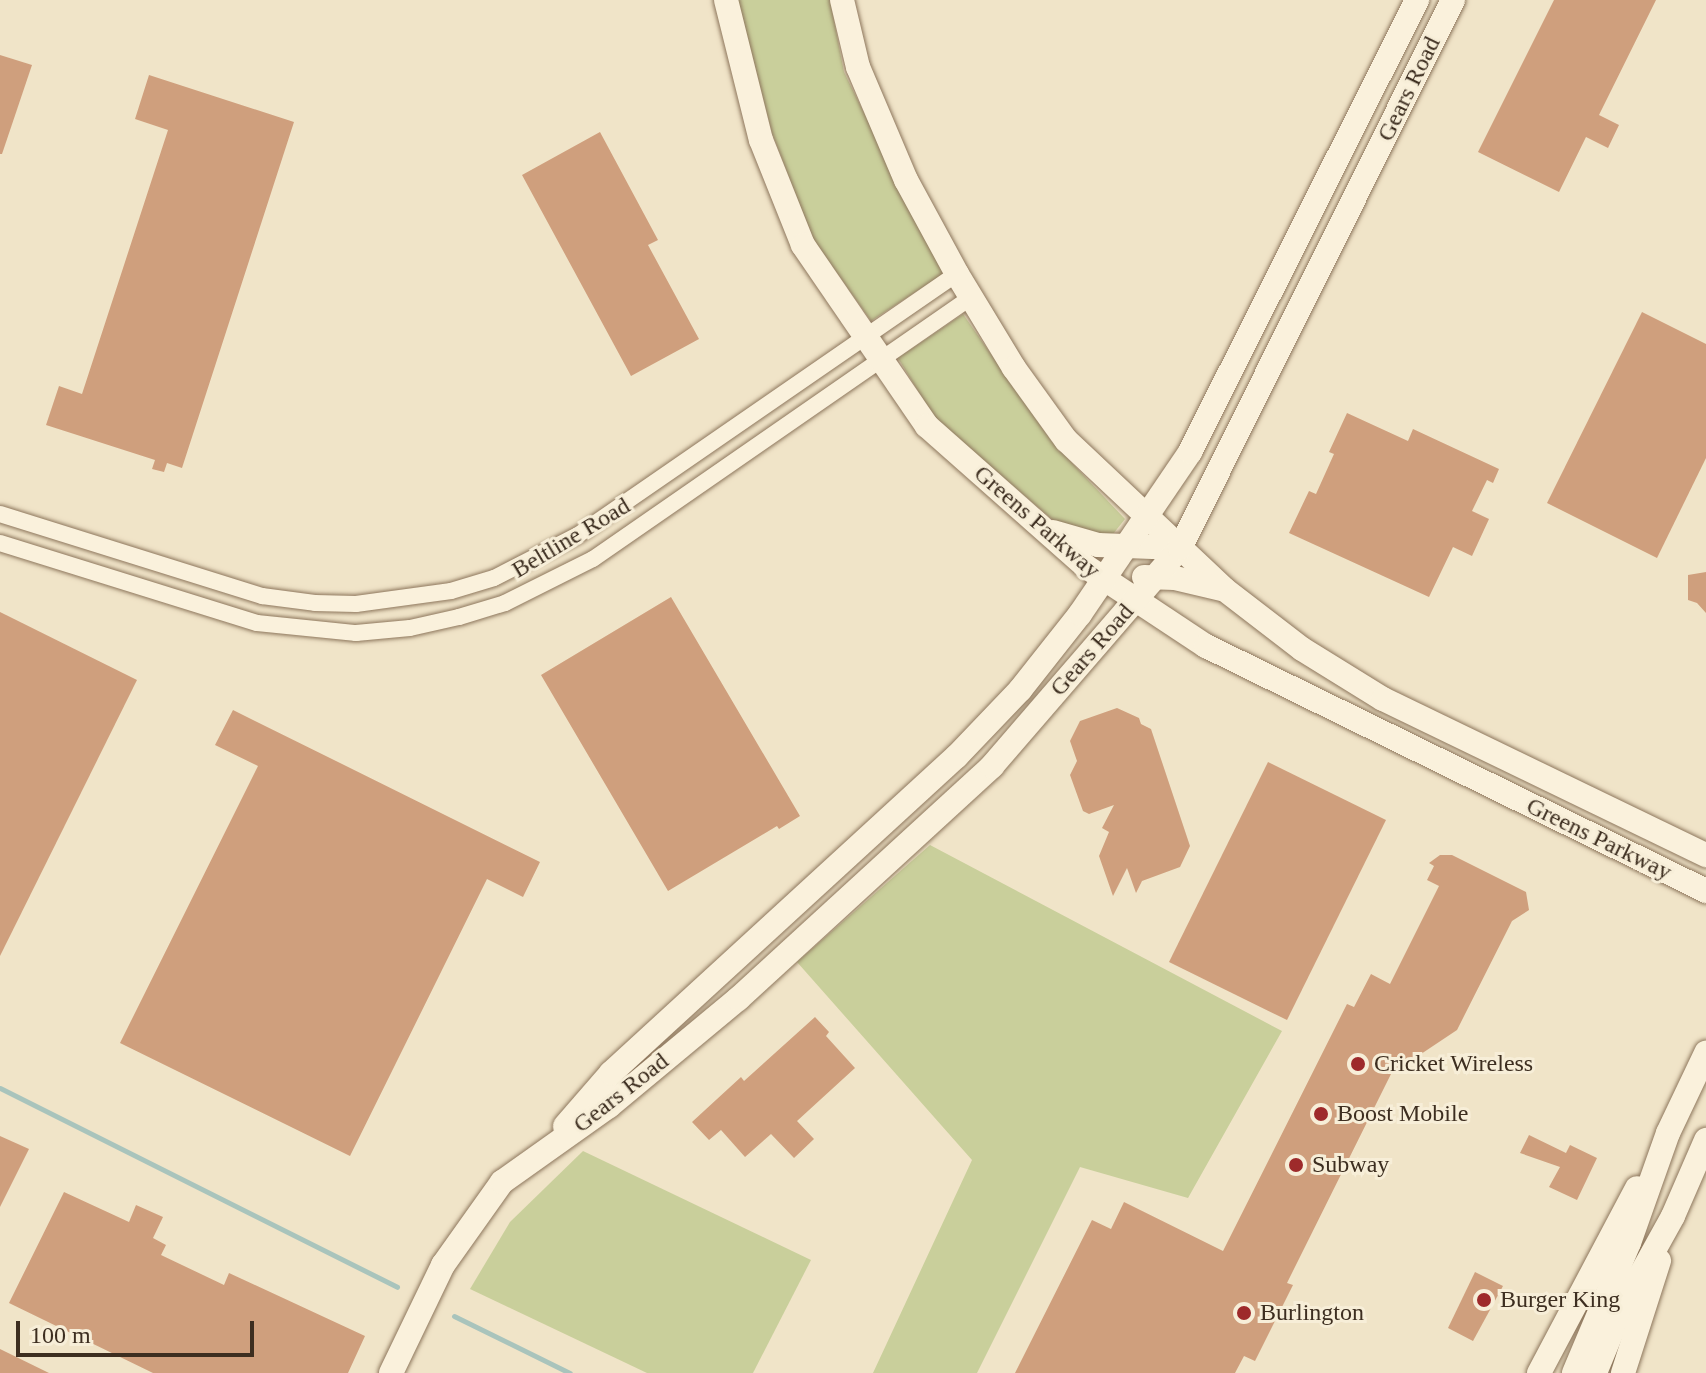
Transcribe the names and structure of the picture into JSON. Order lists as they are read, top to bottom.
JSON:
{
  "streets": {
    "street": ["Gears Road", "Greens Parkway", "Beltline Road"]
  },
  "crossings": [
    ["Gears Road", "Greens Parkway"],
    ["Greens Parkway", "Beltline Road"]
  ],
  "places": [
    "Cricket Wireless",
    "Boost Mobile",
    "Subway",
    "Burger King",
    "Burlington"
  ],
  "scale_bar": "100 m"
}
